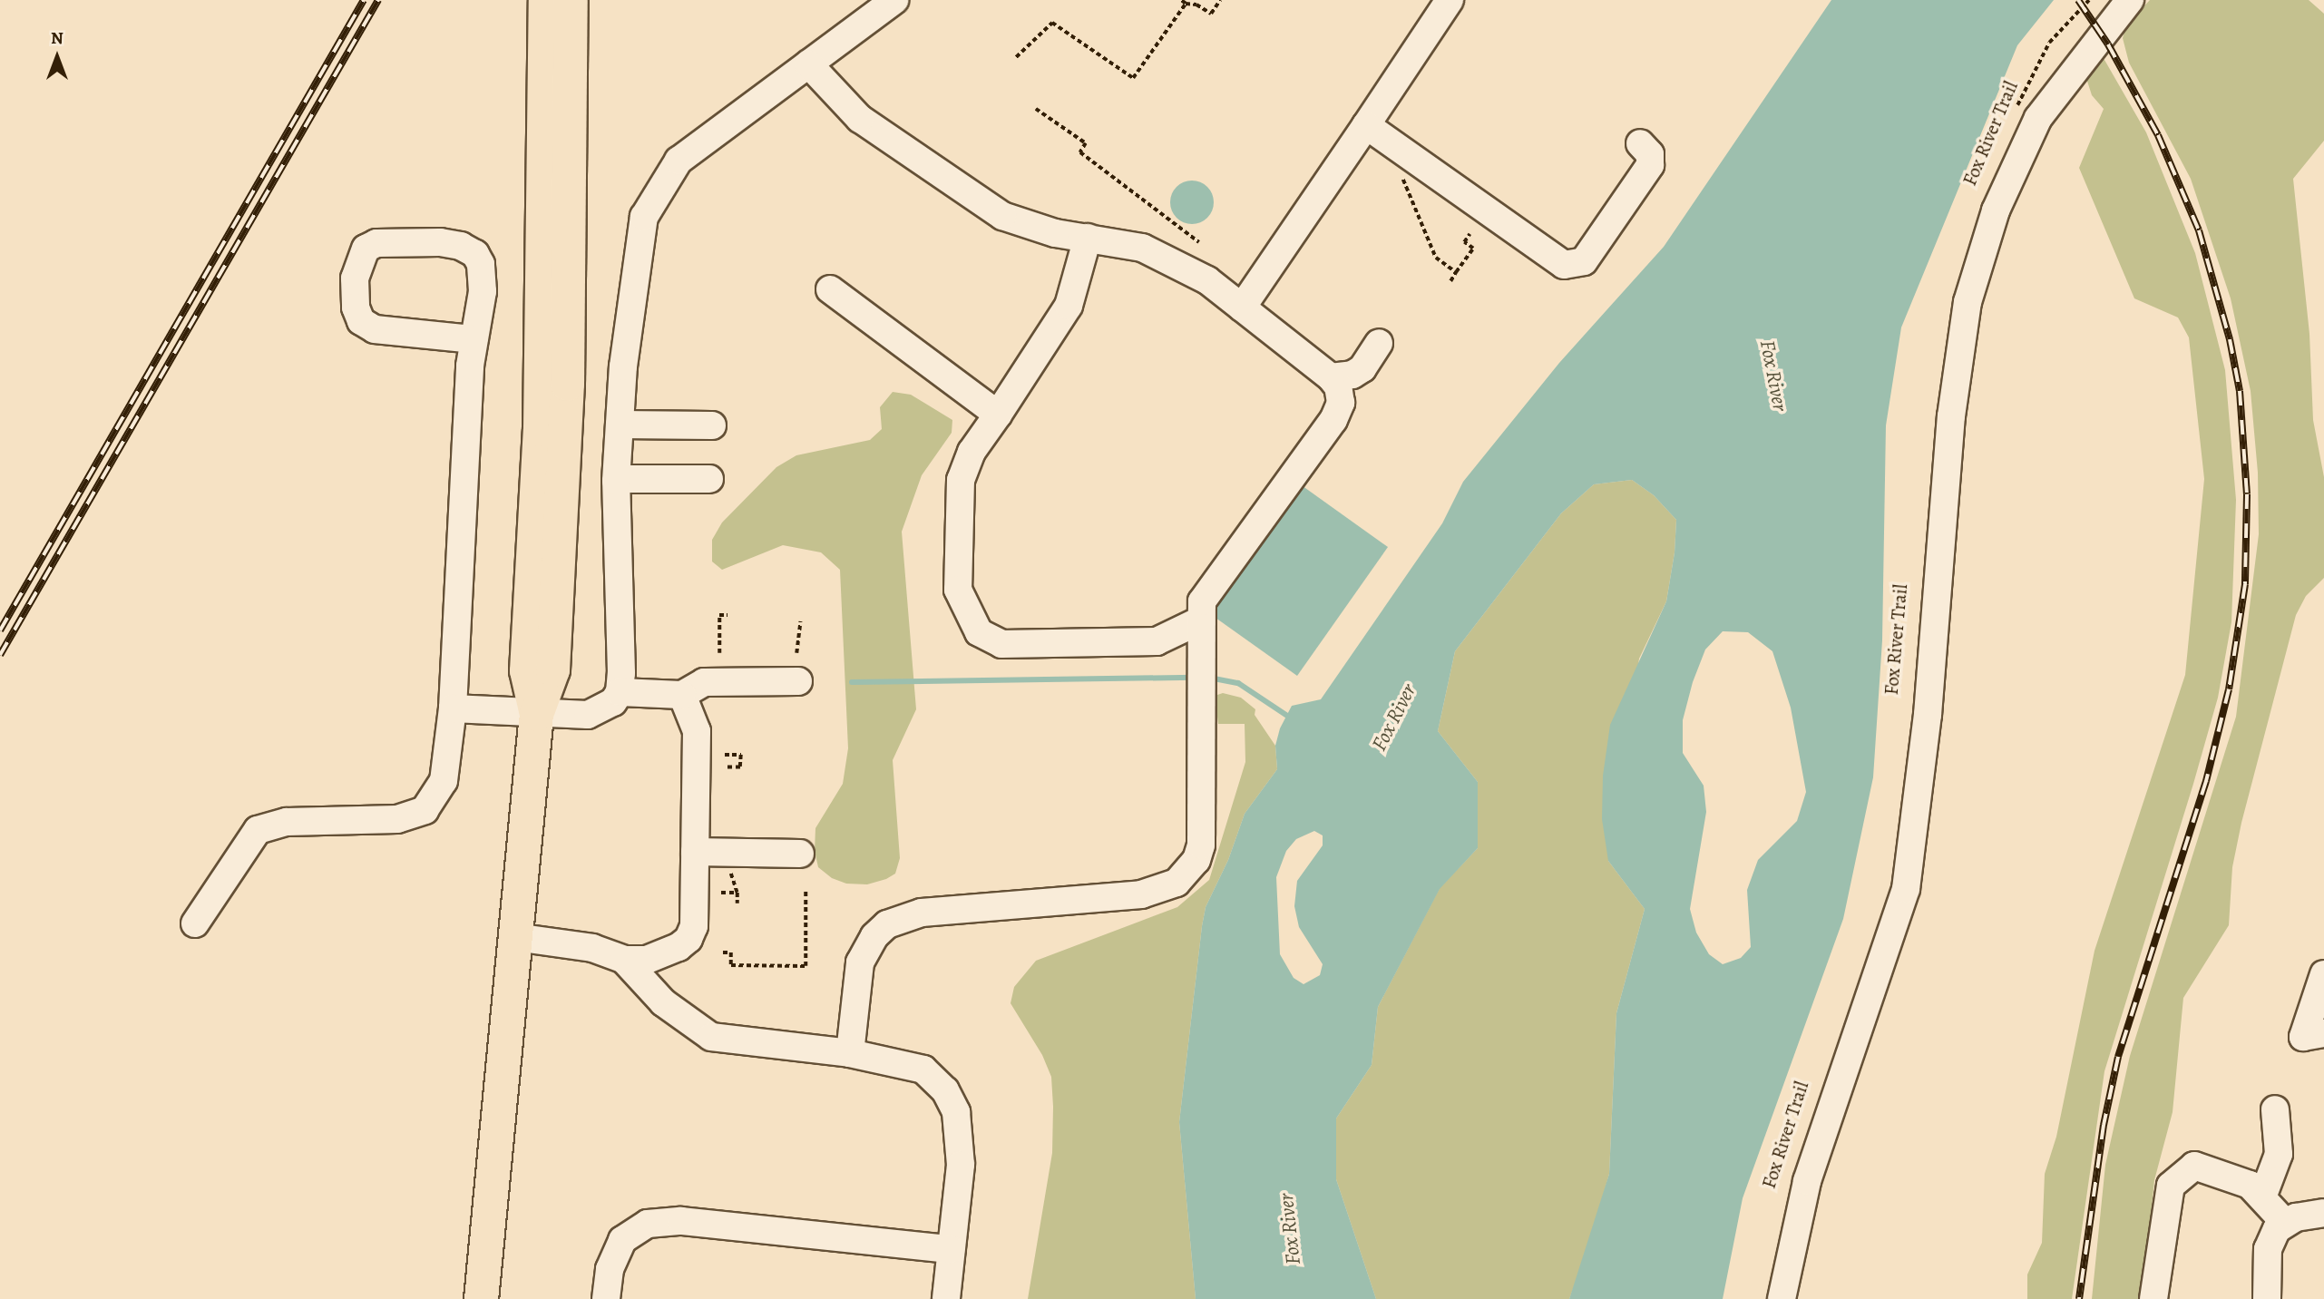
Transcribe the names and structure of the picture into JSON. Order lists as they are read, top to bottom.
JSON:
{
  "streets": {
    "path": ["Fox River Trail"]
  },
  "water": ["Fox River"],
  "north": "top"
}
